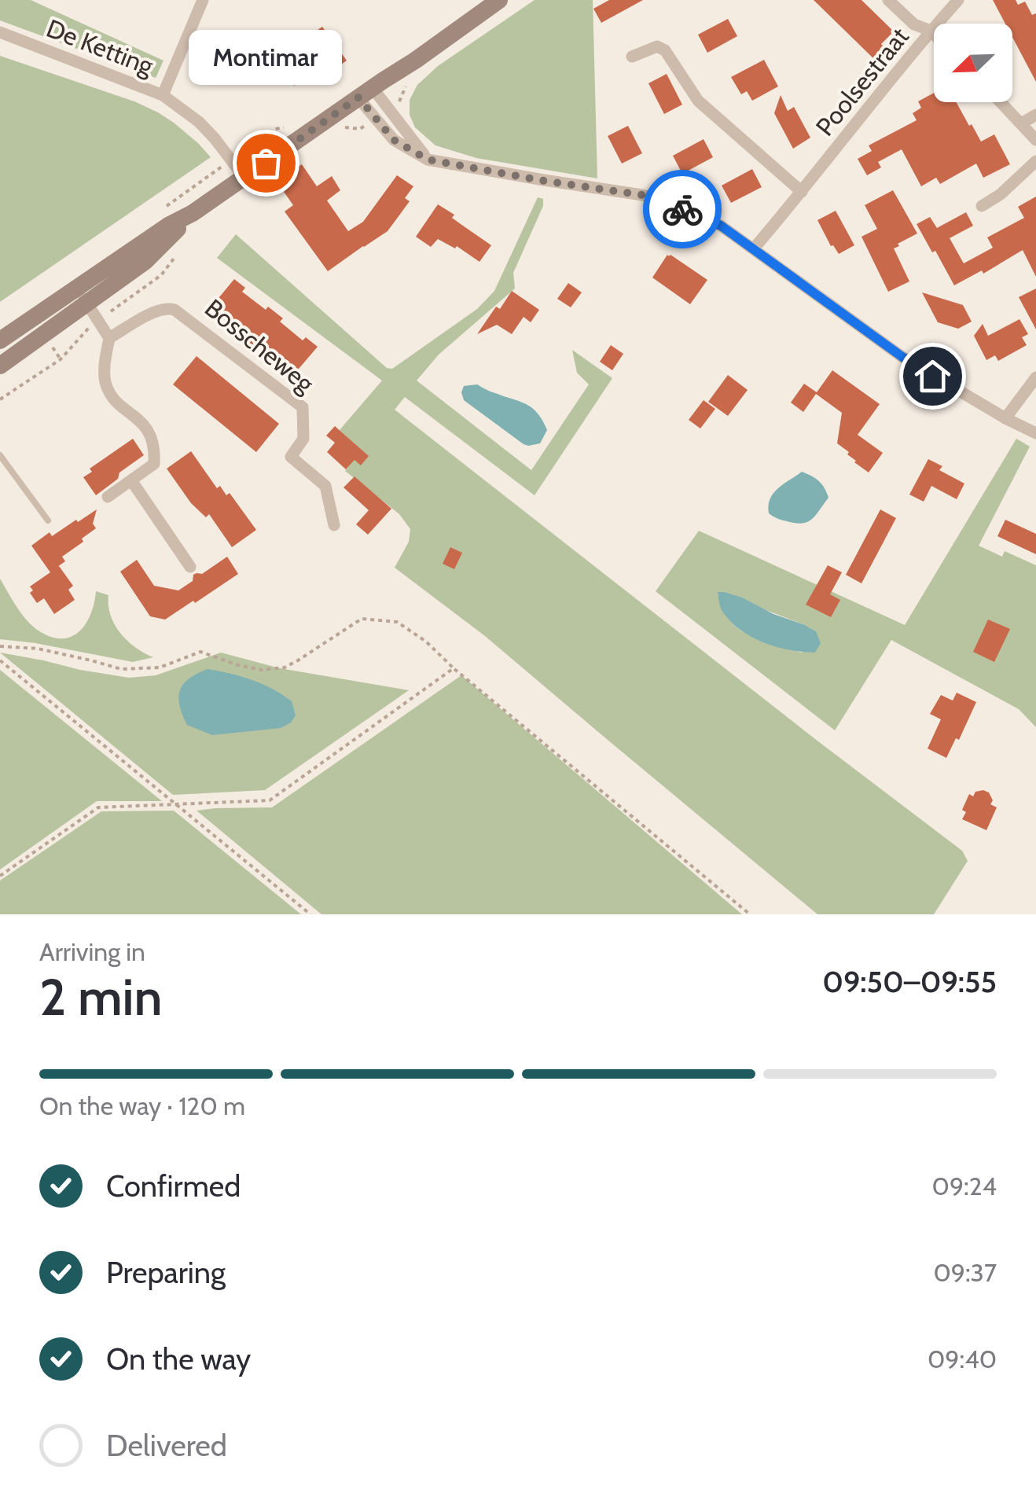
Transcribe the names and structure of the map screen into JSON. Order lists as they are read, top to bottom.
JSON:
{
  "streets": {
    "street": ["De Ketting", "Poolsestraat", "Bosscheweg"]
  },
  "places": ["Montimar"],
  "north": "bottom left",
  "page": {
    "bubble": "Montimar",
    "heading": ["2 min", "Arriving in", "09:50–09:55"],
    "bar": "On the way · 120 m",
    "list": [
      ["Confirmed", "09:24"],
      ["Preparing", "09:37"],
      ["On the way", "09:40"],
      "Delivered"
    ]
  }
}
